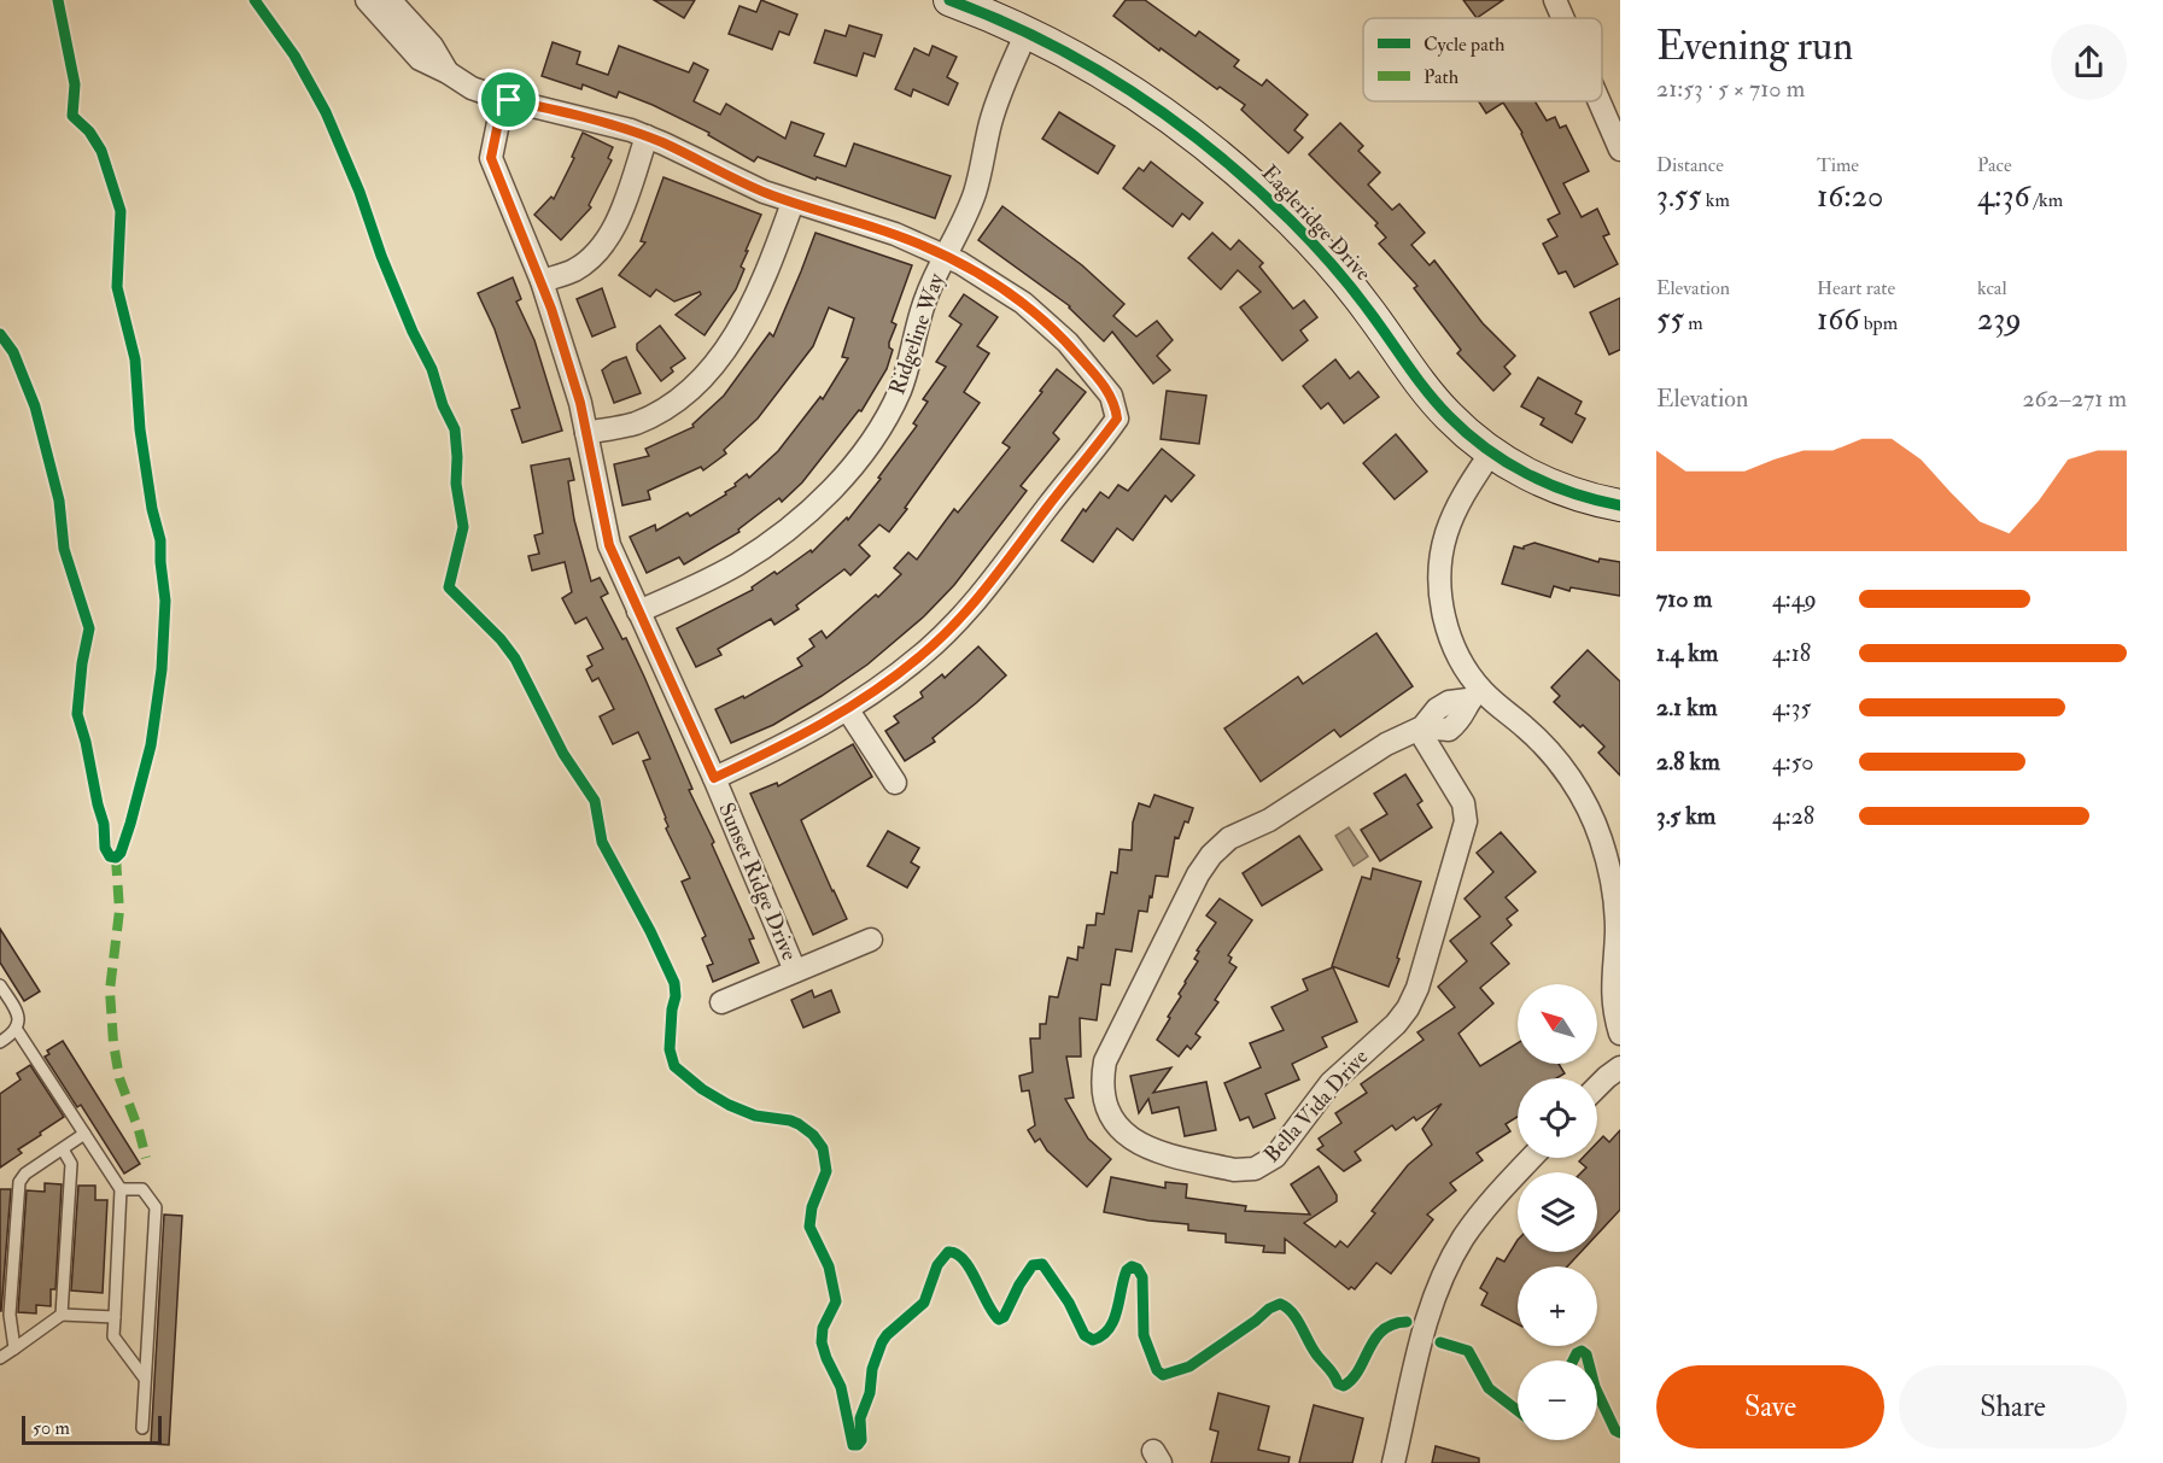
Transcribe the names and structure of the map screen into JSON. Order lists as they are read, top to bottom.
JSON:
{
  "streets": {
    "main road": ["Eagleridge Drive"],
    "street": ["Ridgeline Way", "Sunset Ridge Drive", "Bella Vida Drive"]
  },
  "crossings": [
    ["Eagleridge Drive", "Ridgeline Way"],
    ["Ridgeline Way", "Sunset Ridge Drive"]
  ],
  "legend": ["Cycle path", "Path"],
  "scale_bar": "50 m",
  "north": "top left",
  "page": {
    "heading": ["Evening run", "21:53 · 5 × 710 m"],
    "stats": [
      ["Distance", "3.55 km"],
      ["Time", "16:20"],
      ["Pace", "4:36 /km"],
      ["Elevation", "55 m"],
      ["Heart rate", "166 bpm"],
      ["kcal", "239"]
    ],
    "chart": ["Elevation", "262–271 m"],
    "list": [
      {
        "name": "710 m",
        "note": "4:49"
      },
      {
        "name": "1.4 km",
        "note": "4:18"
      },
      {
        "name": "2.1 km",
        "note": "4:35"
      },
      {
        "name": "2.8 km",
        "note": "4:50"
      },
      {
        "name": "3.5 km",
        "note": "4:28"
      }
    ],
    "map_buttons": ["+", "−"],
    "buttons": ["Save", "Share"],
    "scale": "50 m"
  }
}
